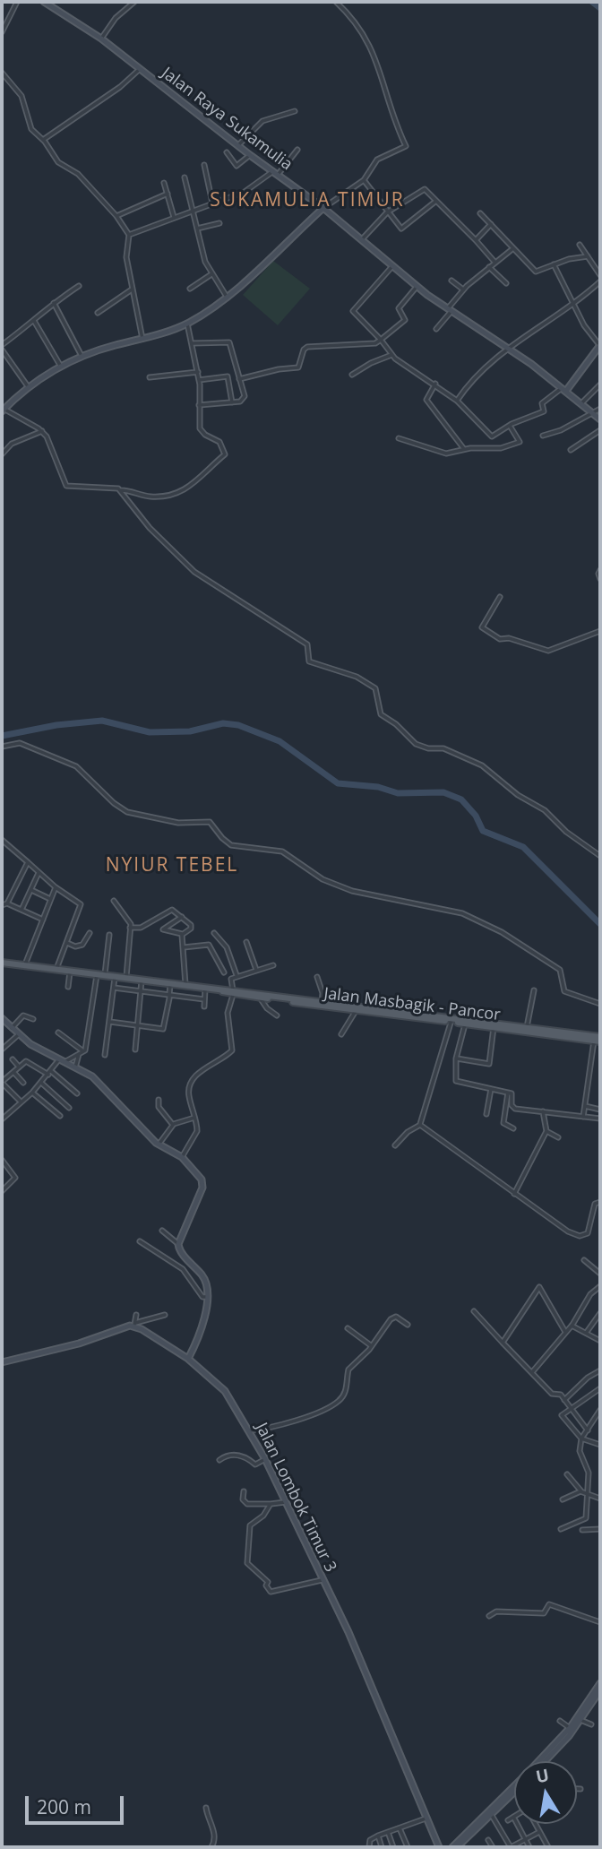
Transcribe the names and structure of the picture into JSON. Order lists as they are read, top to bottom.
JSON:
{
  "streets": {
    "main road": ["Jalan Masbagik - Pancor"],
    "street": ["Jalan Raya Sukamulia", "Jalan Lombok Timur 3"]
  },
  "districts": ["SUKAMULIA TIMUR", "NYIUR TEBEL"],
  "scale_bar": "200 m",
  "north": "top"
}
